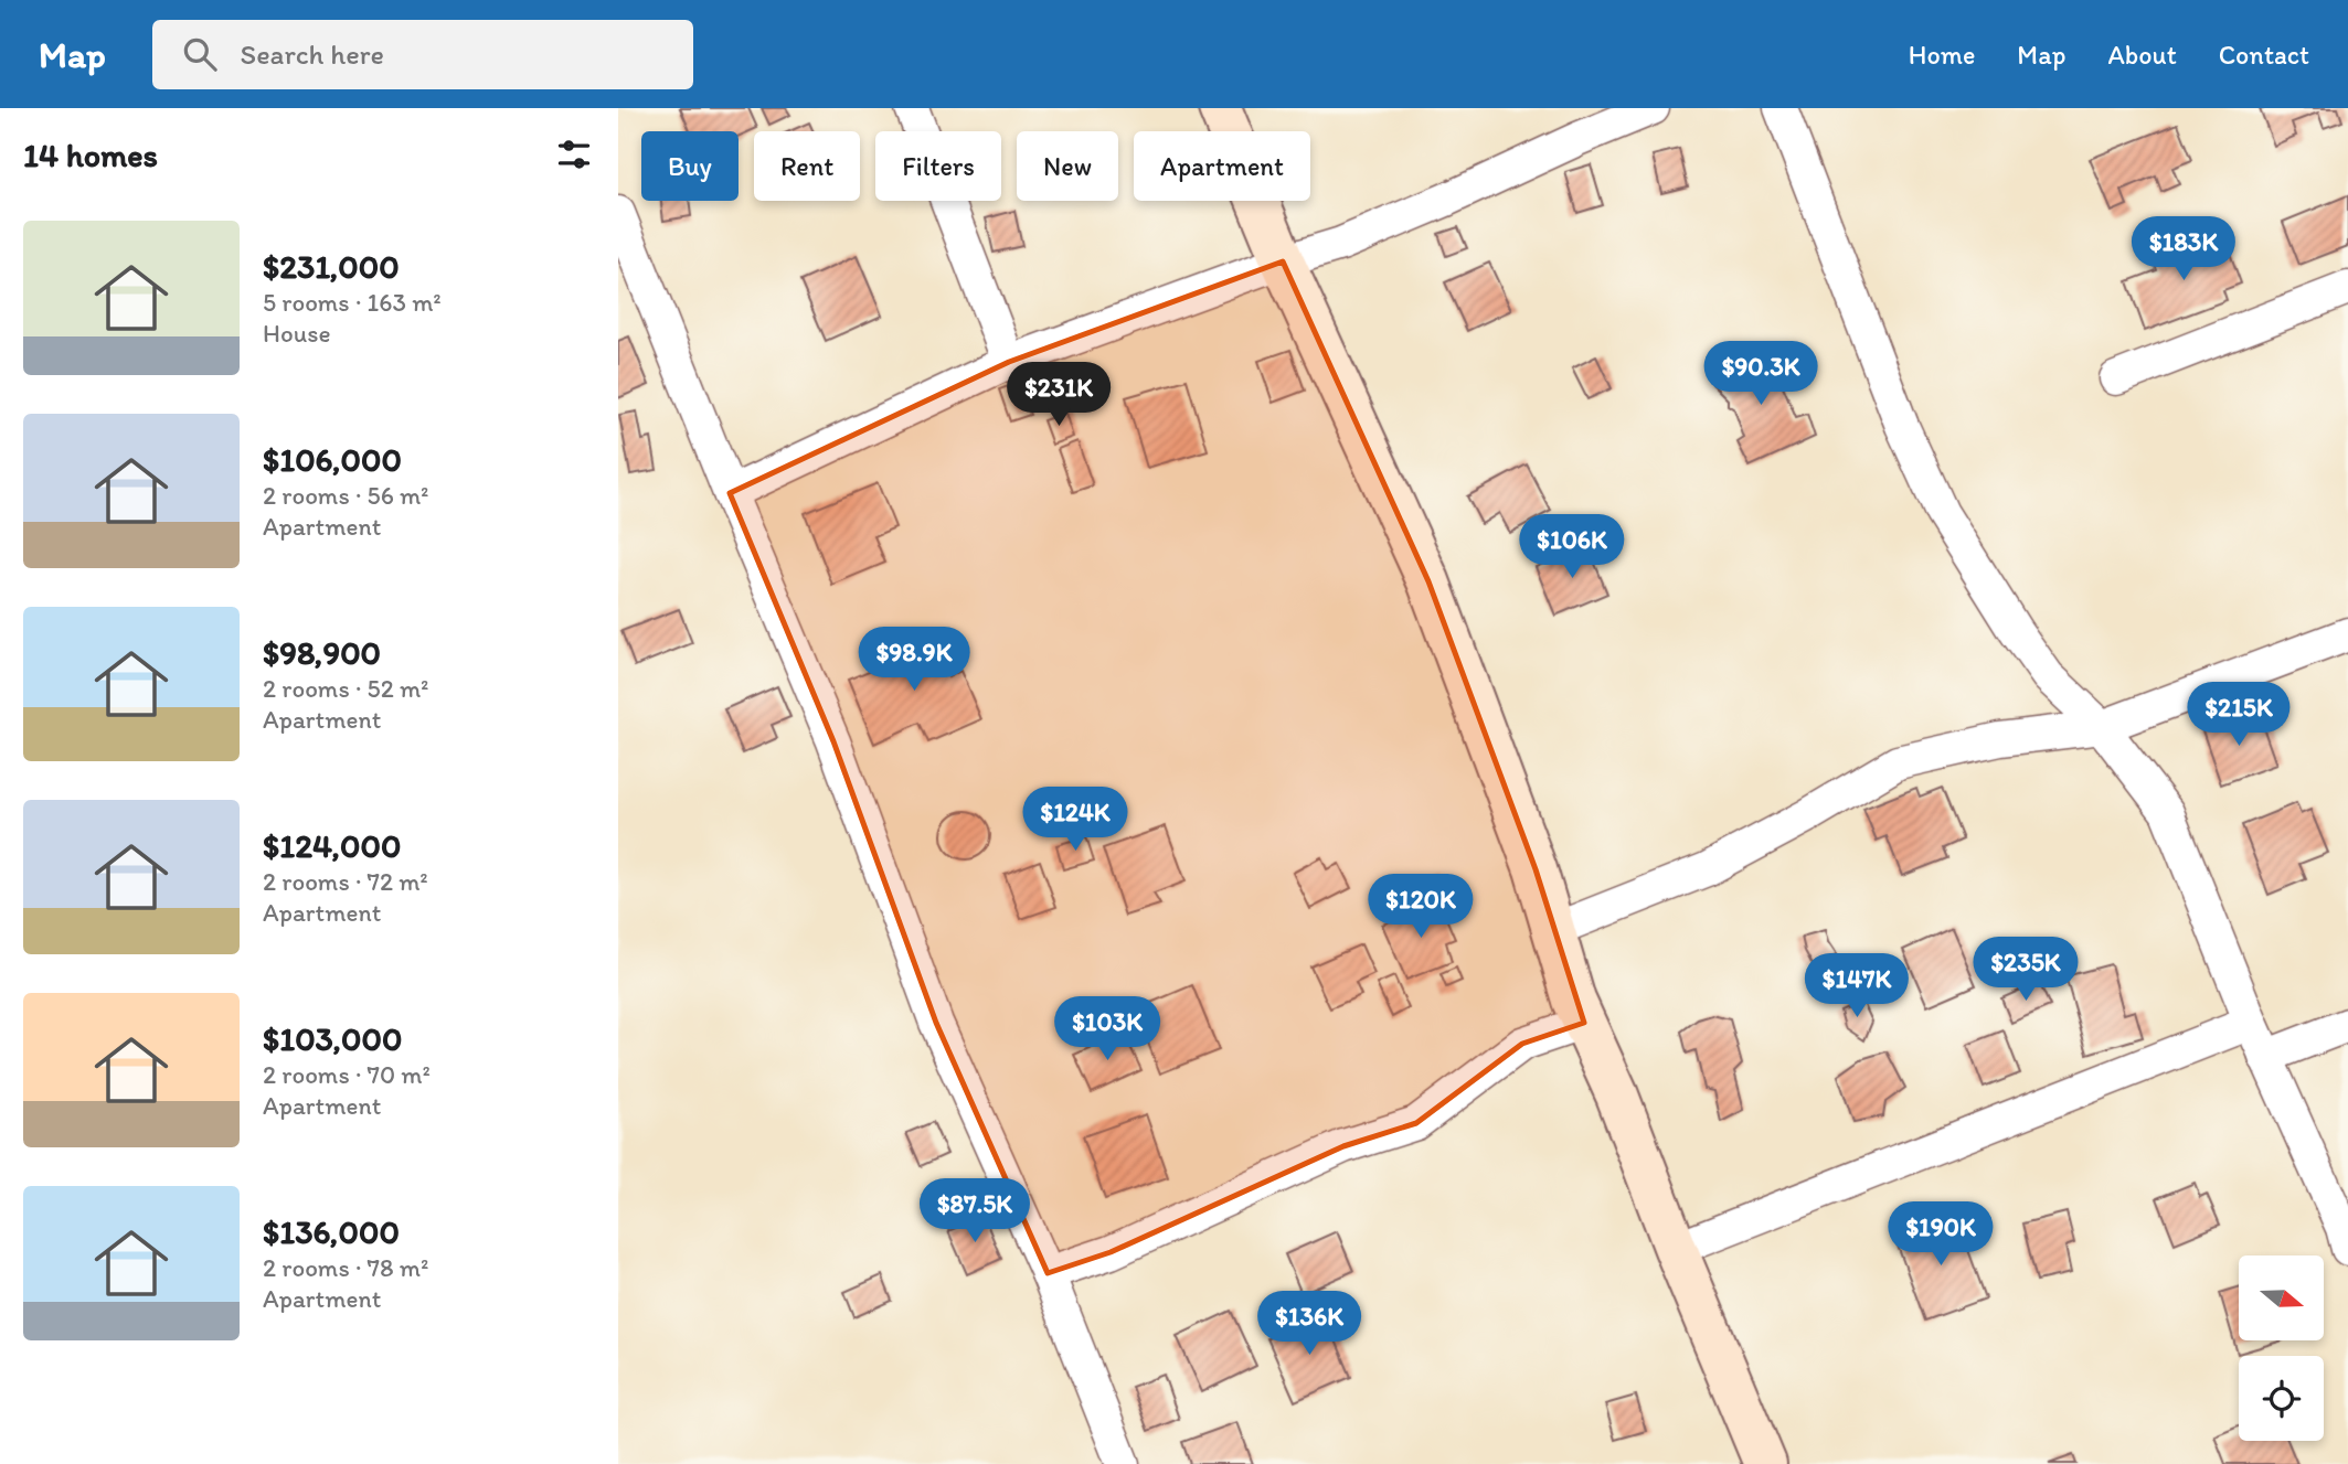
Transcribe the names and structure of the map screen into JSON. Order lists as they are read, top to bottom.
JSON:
{
  "north": "right",
  "page": {
    "header": "Map",
    "search": "Search here",
    "nav": [
      "Home",
      "Map",
      "About",
      "Contact"
    ],
    "heading": "14 homes",
    "chip": [
      "Buy",
      "Rent",
      "Filters",
      "New",
      "Apartment"
    ],
    "list": [
      {
        "name": "$231,000",
        "note": "5 rooms · 163 m² · House"
      },
      {
        "name": "$106,000",
        "note": "2 rooms · 56 m² · Apartment"
      },
      {
        "name": "$98,900",
        "note": "2 rooms · 52 m² · Apartment"
      },
      {
        "name": "$124,000",
        "note": "2 rooms · 72 m² · Apartment"
      },
      {
        "name": "$103,000",
        "note": "2 rooms · 70 m² · Apartment"
      },
      {
        "name": "$136,000",
        "note": "2 rooms · 78 m² · Apartment"
      }
    ],
    "price": [
      "$183K",
      "$90.3K",
      "$231K",
      "$106K",
      "$98.9K",
      "$215K",
      "$124K",
      "$120K",
      "$235K",
      "$147K",
      "$103K",
      "$87.5K",
      "$190K",
      "$136K"
    ]
  }
}
